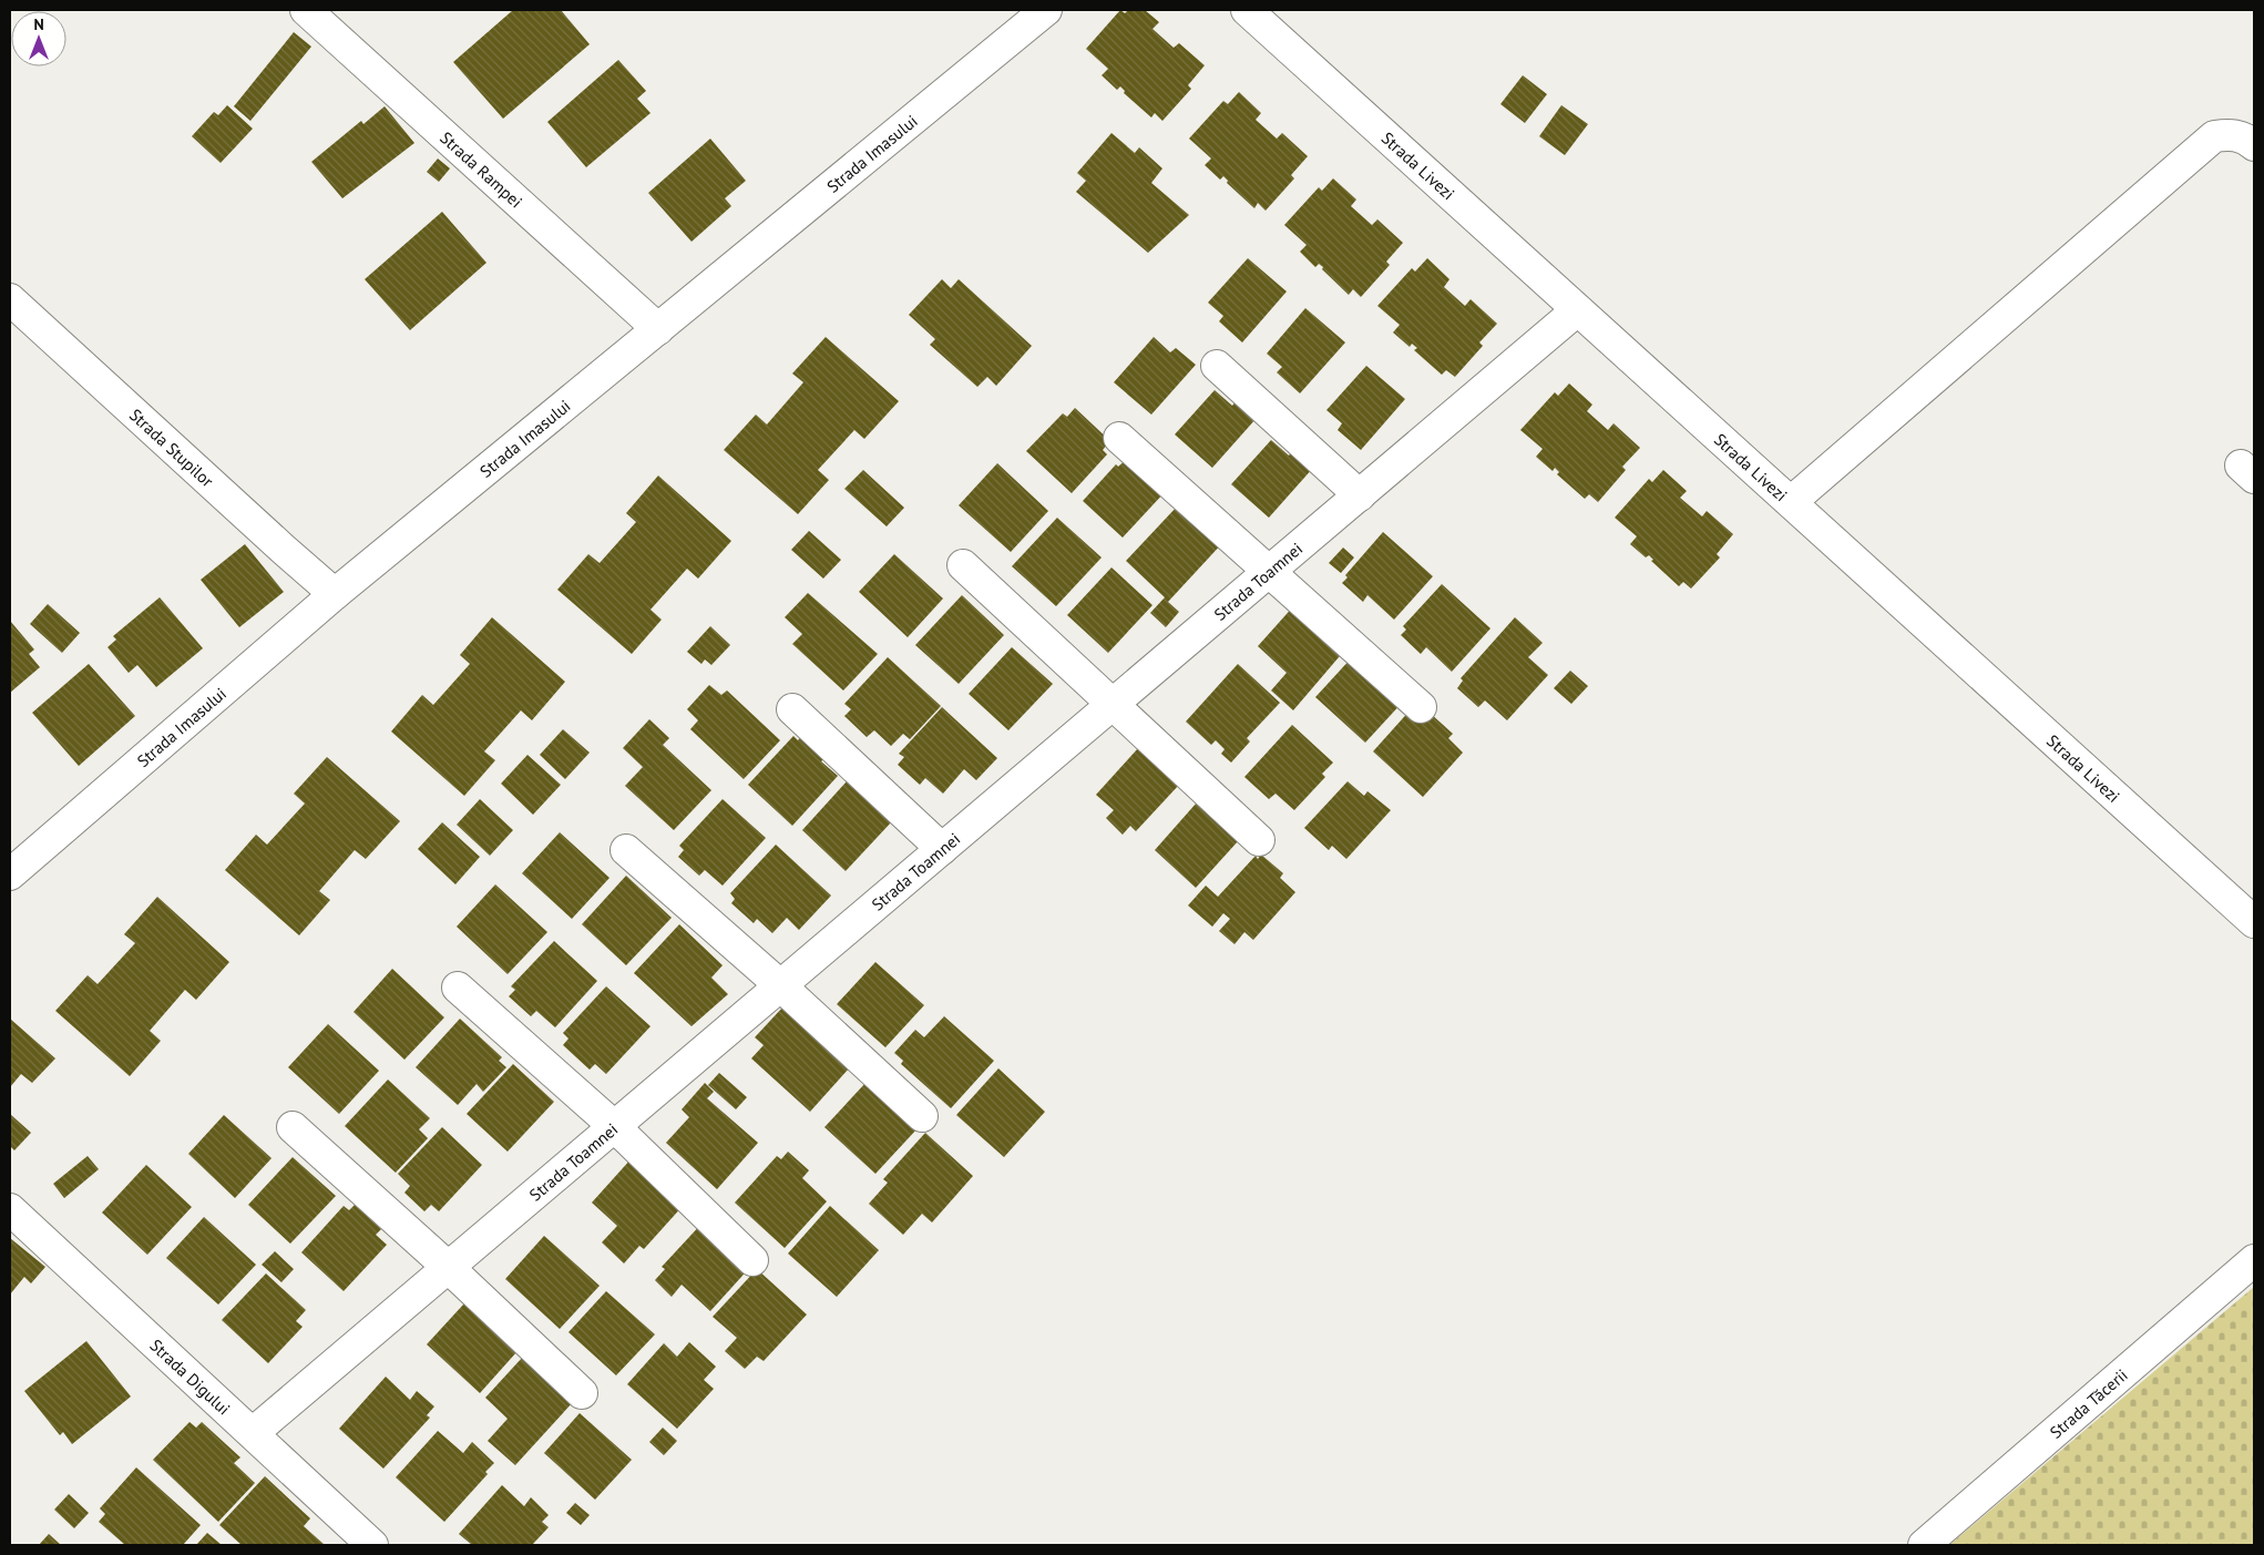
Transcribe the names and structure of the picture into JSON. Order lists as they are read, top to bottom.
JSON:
{
  "streets": {
    "street": [
      "Strada Imasului",
      "Strada Livezi",
      "Strada Rampei",
      "Strada Stupilor",
      "Strada Toamnei",
      "Strada Digului",
      "Strada Tăcerii"
    ]
  },
  "crossings": [
    ["Strada Imasului", "Strada Rampei"],
    ["Strada Imasului", "Strada Stupilor"],
    ["Strada Livezi", "Strada Toamnei"],
    ["Strada Toamnei", "Strada Digului"]
  ],
  "north": "top"
}
